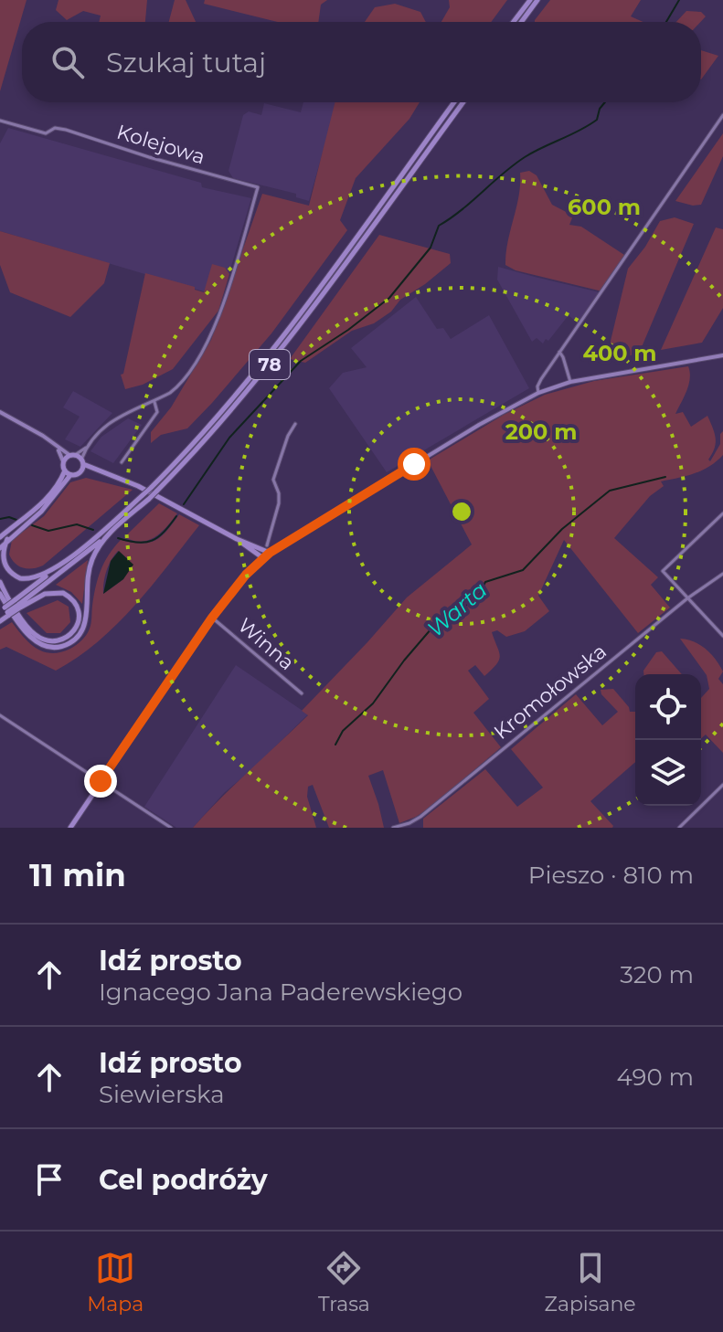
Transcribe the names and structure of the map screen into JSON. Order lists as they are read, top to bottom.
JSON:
{
  "streets": {
    "main road": ["78"],
    "street": ["Kolejowa", "Winna", "Kromołowska"]
  },
  "water": ["Warta"],
  "page": {
    "search": "Szukaj tutaj",
    "heading": ["11 min", "Pieszo · 810 m"],
    "list": [
      ["Idź prosto", "Ignacego Jana Paderewskiego", "320 m"],
      ["Idź prosto", "Siewierska", "490 m"],
      "Cel podróży"
    ],
    "nav": ["Mapa", "Trasa", "Zapisane"]
  },
  "rings": ["600 m", "400 m", "200 m"]
}
